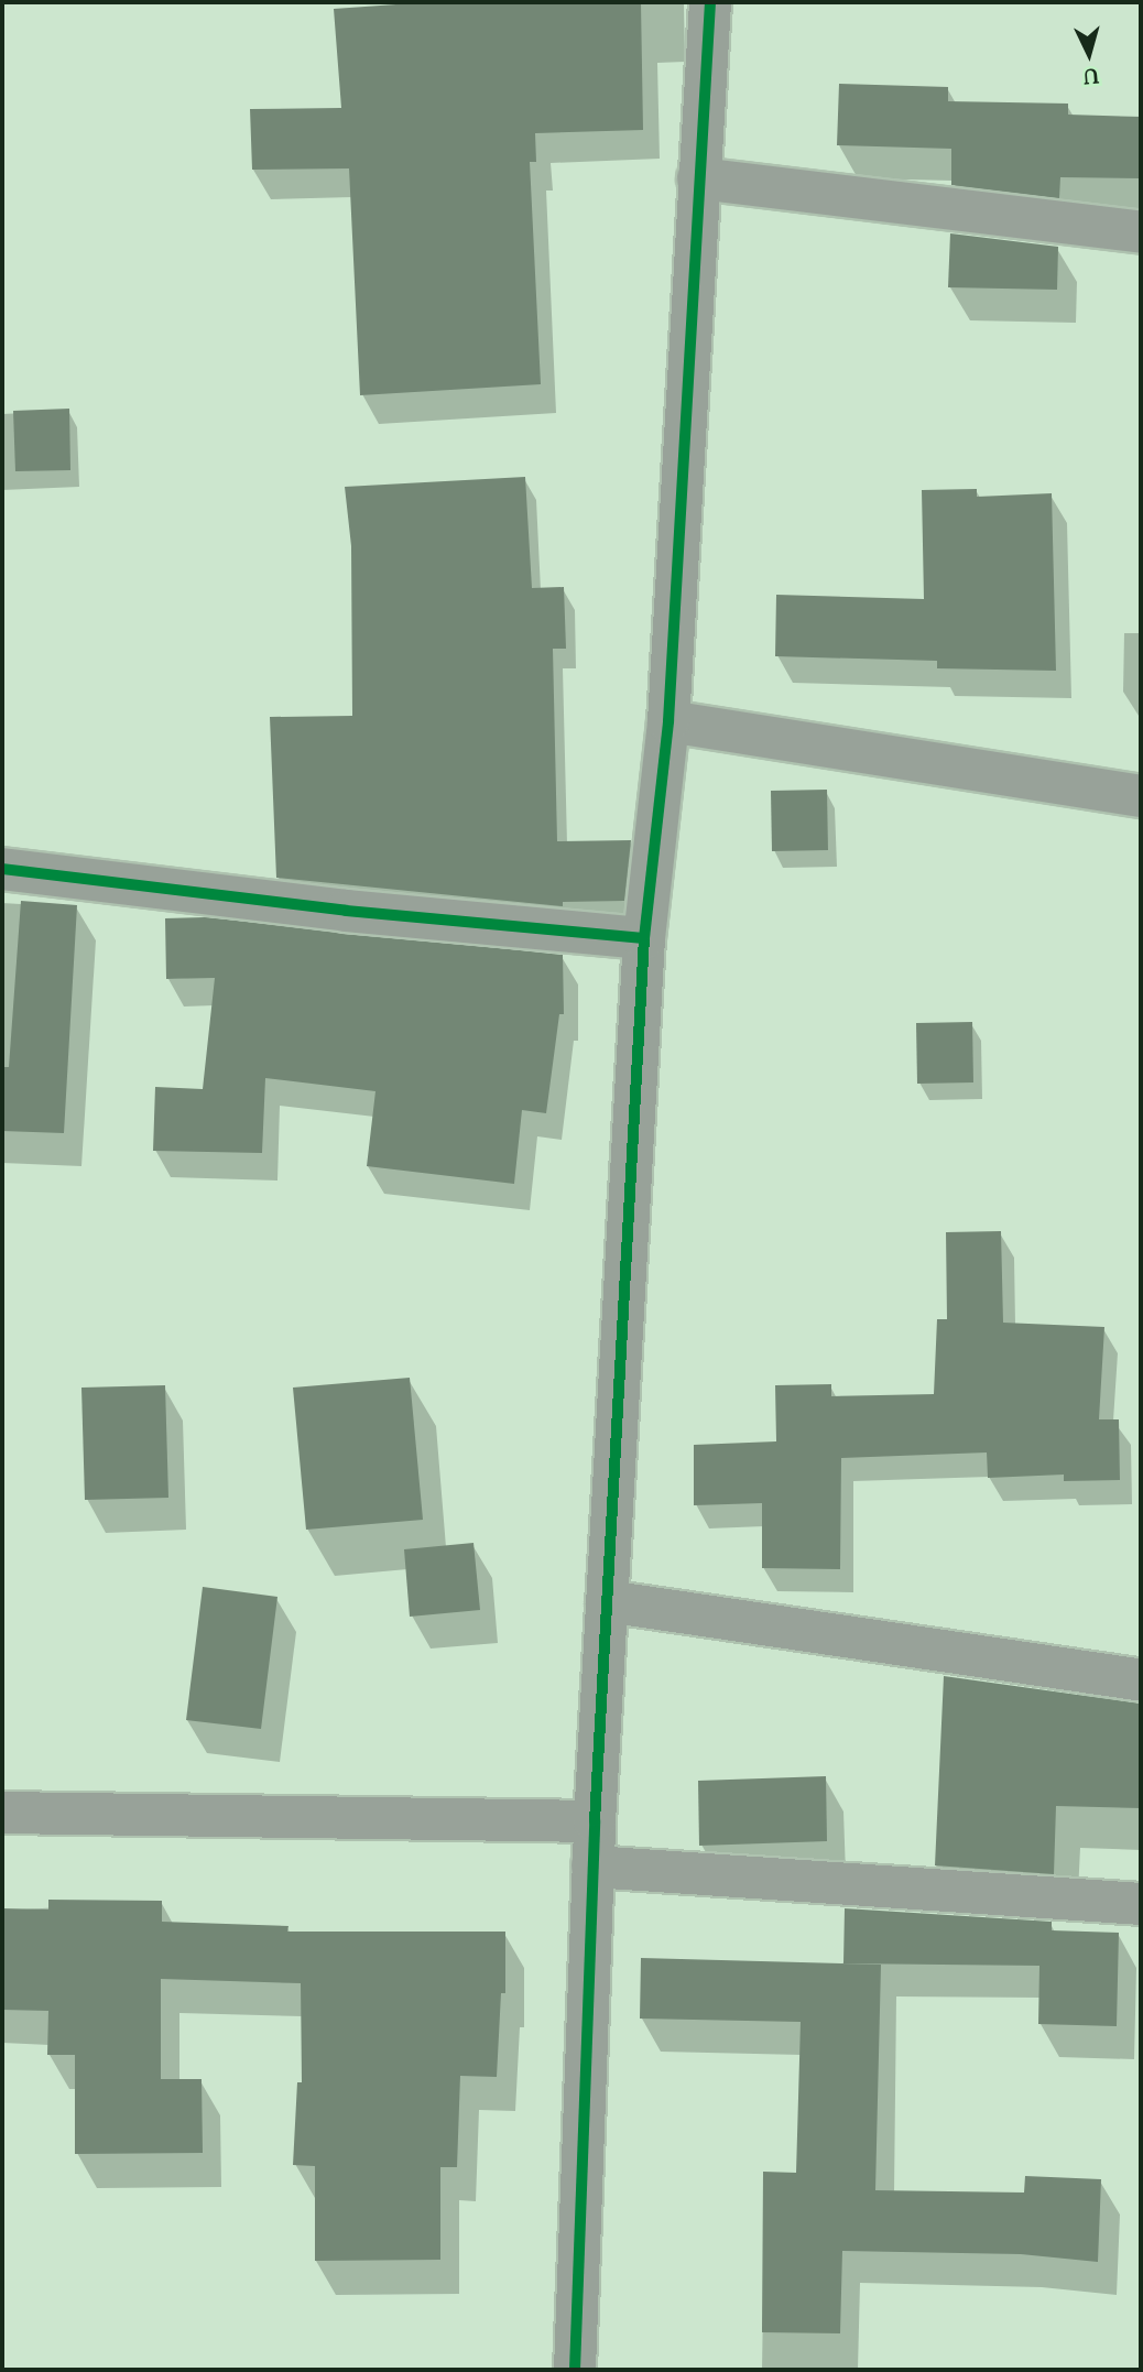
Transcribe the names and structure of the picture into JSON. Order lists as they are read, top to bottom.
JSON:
{
  "north": "bottom"
}
